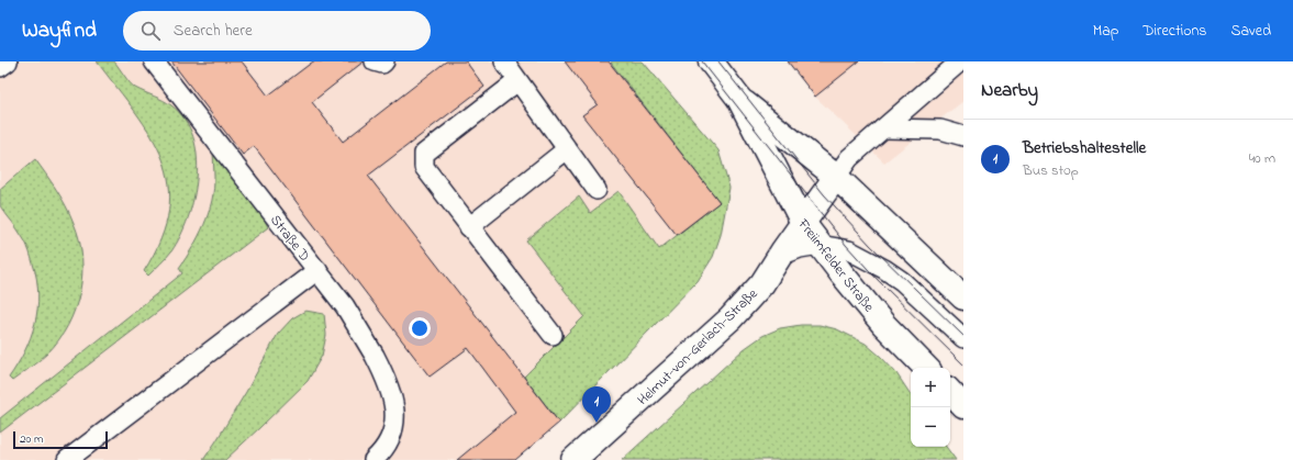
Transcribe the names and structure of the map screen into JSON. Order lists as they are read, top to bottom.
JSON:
{
  "streets": {
    "street": ["Freiimfelder Straße", "Helmut-von-Gerlach-Straße"],
    "lane": ["Straße D"]
  },
  "crossings": [
    ["Freiimfelder Straße", "Helmut-von-Gerlach-Straße"]
  ],
  "scale_bar": "20 m",
  "page": {
    "header": "Wayfind",
    "search": "Search here",
    "nav": ["Map", "Directions", "Saved"],
    "heading": "Nearby",
    "list": [
      {
        "mark": "1",
        "name": "Betriebshaltestelle",
        "note": "Bus stop",
        "value": "40 m"
      }
    ],
    "map_buttons": ["+", "−"],
    "pins": "1",
    "scale": "20 m"
  }
}
